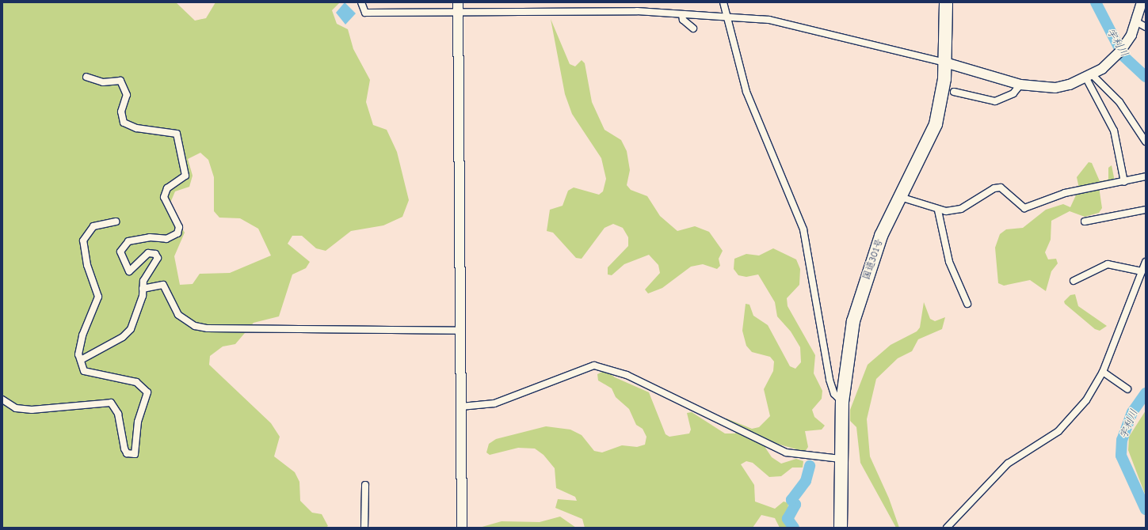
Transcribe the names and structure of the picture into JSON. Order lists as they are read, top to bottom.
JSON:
{
  "streets": {
    "highway": ["国道301号"]
  },
  "water": ["宇利川"]
}
